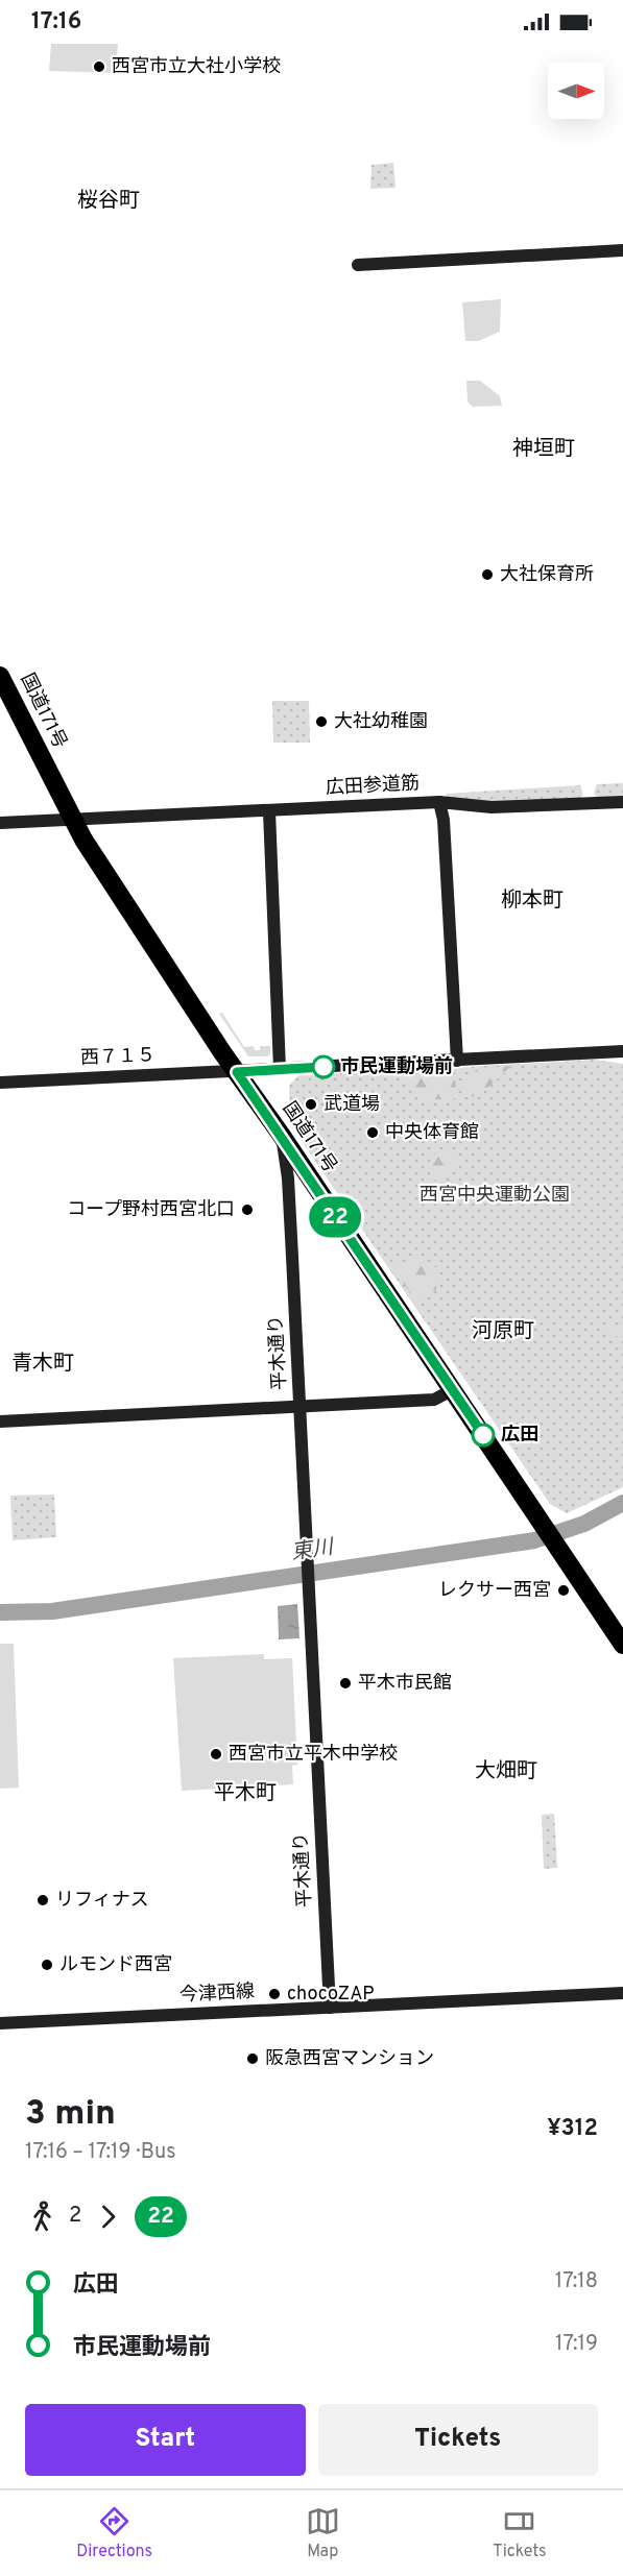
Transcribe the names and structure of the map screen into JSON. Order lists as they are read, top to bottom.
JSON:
{
  "streets": {
    "highway": ["国道171号"],
    "street": [
      "広田参道筋",
      "西７１５",
      "平木通り",
      "今津西線"
    ]
  },
  "crossings": [
    ["国道171号", "広田参道筋"],
    ["国道171号", "西７１５"],
    ["国道171号", "平木通り"],
    ["平木通り", "今津西線"]
  ],
  "districts": [
    "桜谷町",
    "神垣町",
    "柳本町",
    "河原町",
    "青木町",
    "大畑町",
    "平木町"
  ],
  "water": ["東川"],
  "parks": ["西宮中央運動公園"],
  "places": [
    "西宮市立大社小学校",
    "大社保育所",
    "大社幼稚園",
    "市民運動場前",
    "武道場",
    "中央体育館",
    "コープ野村西宮北口",
    "広田",
    "レクサー西宮",
    "平木市民館",
    "西宮市立平木中学校",
    "リフィナス",
    "ルモンド西宮",
    "chocoZAP",
    "阪急西宮マンション"
  ],
  "lines": ["bus line 22"],
  "north": "right",
  "page": {
    "status": "17:16",
    "on_map": "22",
    "heading": ["3 min", "17:16 – 17:19 · Bus", "¥312"],
    "legs": ["2", "22"],
    "list": [
      {
        "name": "広田",
        "value": "17:18"
      },
      {
        "name": "市民運動場前",
        "value": "17:19"
      }
    ],
    "buttons": ["Start", "Tickets"],
    "tabs": ["Directions", "Map", "Tickets"]
  }
}
